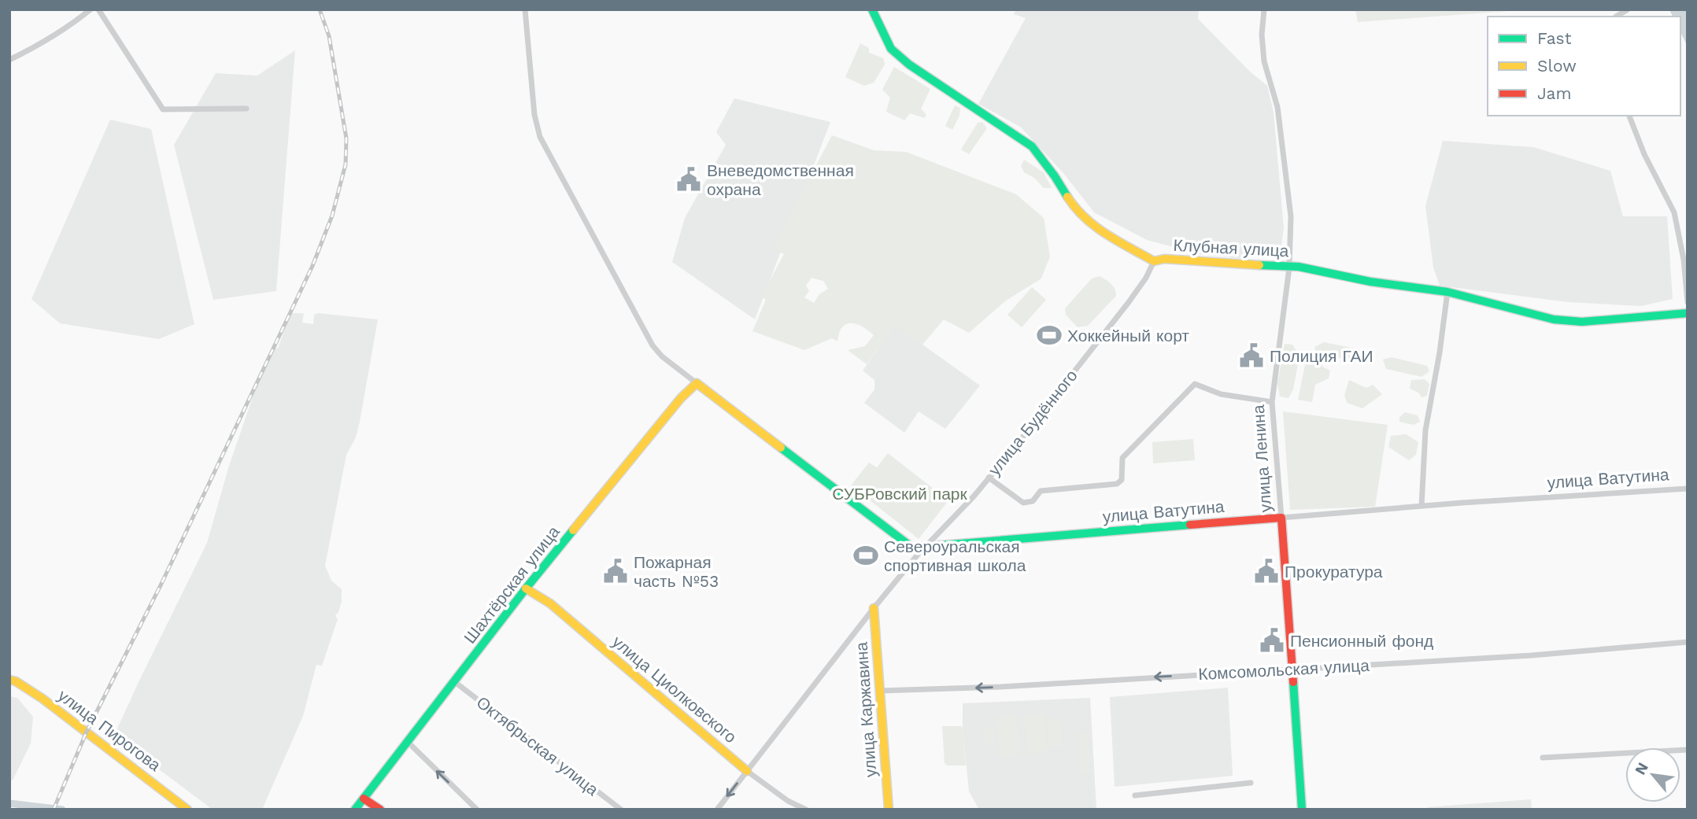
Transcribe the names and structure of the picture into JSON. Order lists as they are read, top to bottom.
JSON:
{
  "streets": {
    "main road": [
      "Клубная улица",
      "улица Ленина",
      "улица Ватутина",
      "Шахтёрская улица",
      "улица Циолковского",
      "улица Каржавина",
      "улица Пирогова"
    ],
    "street": ["улица Будённого", "Комсомольская улица", "Октябрьская улица"]
  },
  "crossings": [
    ["Клубная улица", "улица Будённого"],
    ["Клубная улица", "улица Ленина"],
    ["улица Будённого", "улица Ватутина"],
    ["улица Будённого", "улица Циолковского"],
    ["улица Будённого", "улица Каржавина"],
    ["улица Ленина", "улица Ватутина"],
    ["улица Ленина", "Комсомольская улица"],
    ["улица Ватутина", "Шахтёрская улица"],
    ["Шахтёрская улица", "улица Циолковского"],
    ["Шахтёрская улица", "Октябрьская улица"],
    ["Комсомольская улица", "улица Каржавина"]
  ],
  "one_way": ["Комсомольская улица"],
  "parks": ["СУБРовский парк"],
  "places": {
    "public building": [
      "Вневедомственная охрана",
      "Полиция ГАИ",
      "Пожарная часть №53",
      "Прокуратура",
      "Пенсионный фонд"
    ],
    "sports": ["Хоккейный корт", "Североуральская спортивная школа"]
  },
  "legend": ["Fast", "Slow", "Jam"],
  "north": "top left"
}
